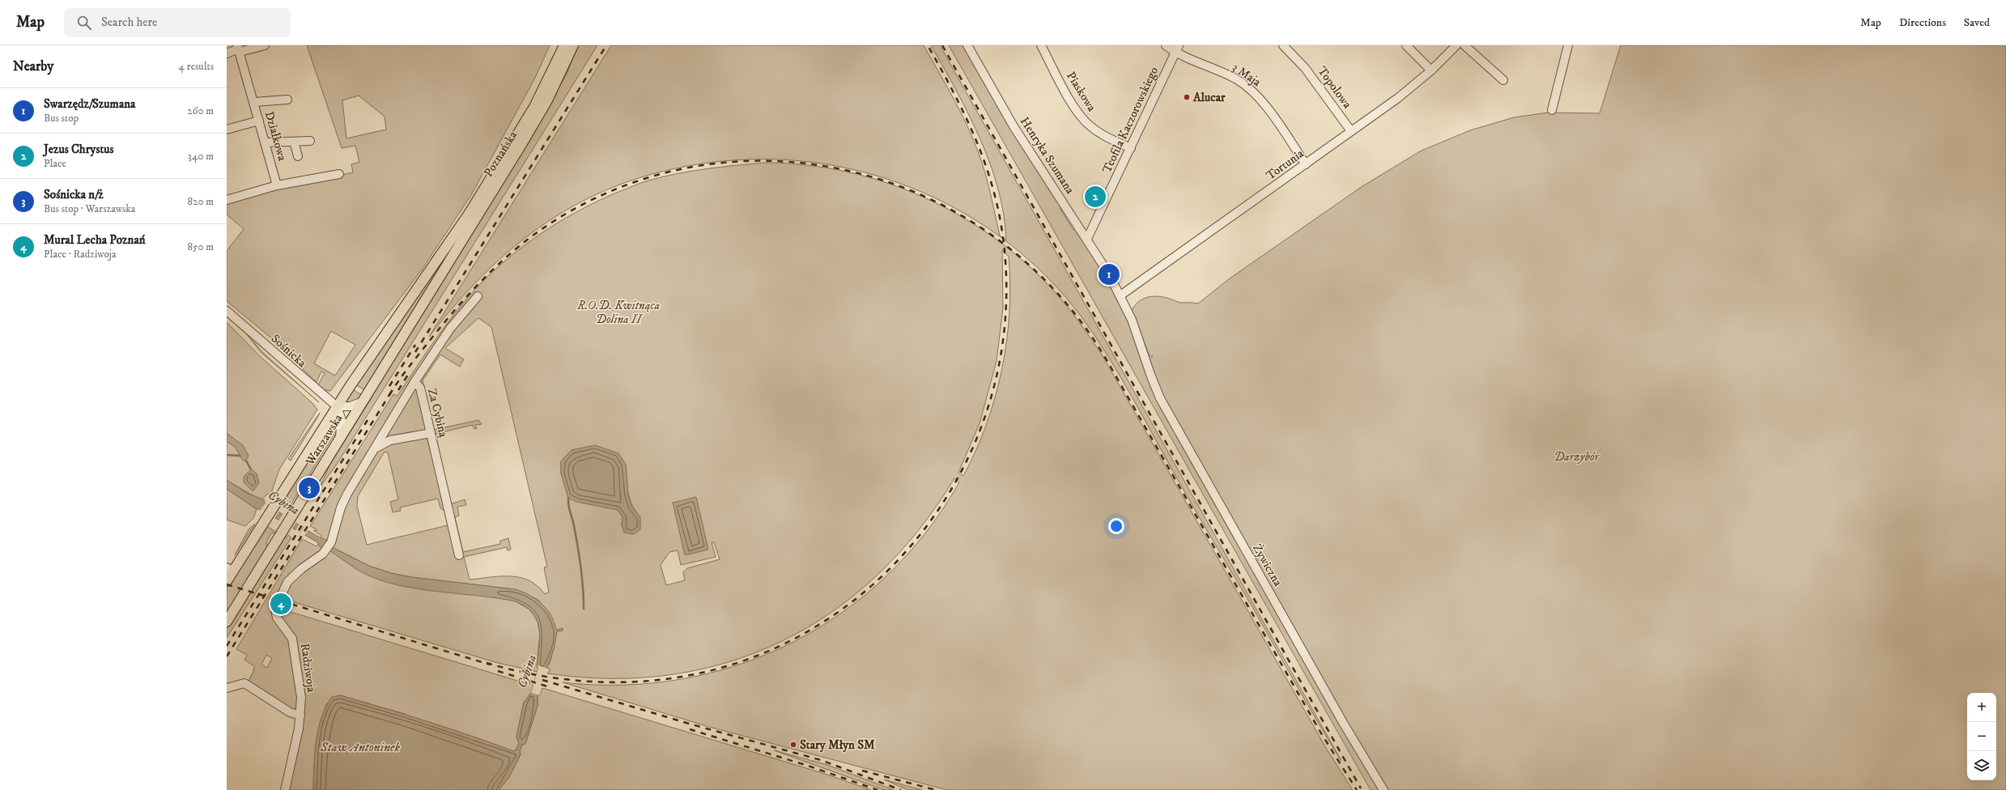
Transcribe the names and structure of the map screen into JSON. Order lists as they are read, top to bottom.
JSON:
{
  "streets": {
    "main road": ["Poznańska", "Warszawska"],
    "street": [
      "3 Maja",
      "Topolowa",
      "Piaskowa",
      "Teofila Kaczorowskiego",
      "Działkowa",
      "Henryka Szumana",
      "Tortunia",
      "Sośnicka",
      "Za Cybiną",
      "Żywiczna",
      "Radziwoja"
    ]
  },
  "crossings": [
    ["3 Maja", "Teofila Kaczorowskiego"],
    ["3 Maja", "Tortunia"],
    ["Topolowa", "Tortunia"],
    ["Piaskowa", "Teofila Kaczorowskiego"],
    ["Teofila Kaczorowskiego", "Henryka Szumana"],
    ["Poznańska", "Warszawska"],
    ["Henryka Szumana", "Tortunia"],
    ["Henryka Szumana", "Żywiczna"],
    ["Sośnicka", "Warszawska"]
  ],
  "water": ["Cybina", "Staw Antoninek"],
  "parks": ["R.O.D. Kwitnąca Dolina II", "Darzybór"],
  "places": ["Alucar", "Stary Młyn SM"],
  "page": {
    "header": "Map",
    "search": "Search here",
    "nav": ["Map", "Directions", "Saved"],
    "heading": ["Nearby", "4 results"],
    "list": [
      {
        "mark": "1",
        "name": "Swarzędz/Szumana",
        "note": "Bus stop",
        "value": "260 m"
      },
      {
        "mark": "2",
        "name": "Jezus Chrystus",
        "note": "Place",
        "value": "340 m"
      },
      {
        "mark": "3",
        "name": "Sośnicka n/ż",
        "note": "Bus stop · Warszawska",
        "value": "820 m"
      },
      {
        "mark": "4",
        "name": "Mural Lecha Poznań",
        "note": "Place · Radziwoja",
        "value": "850 m"
      }
    ],
    "pins": [
      "2",
      "1",
      "3",
      "4"
    ],
    "map_buttons": ["+", "−"]
  }
}
